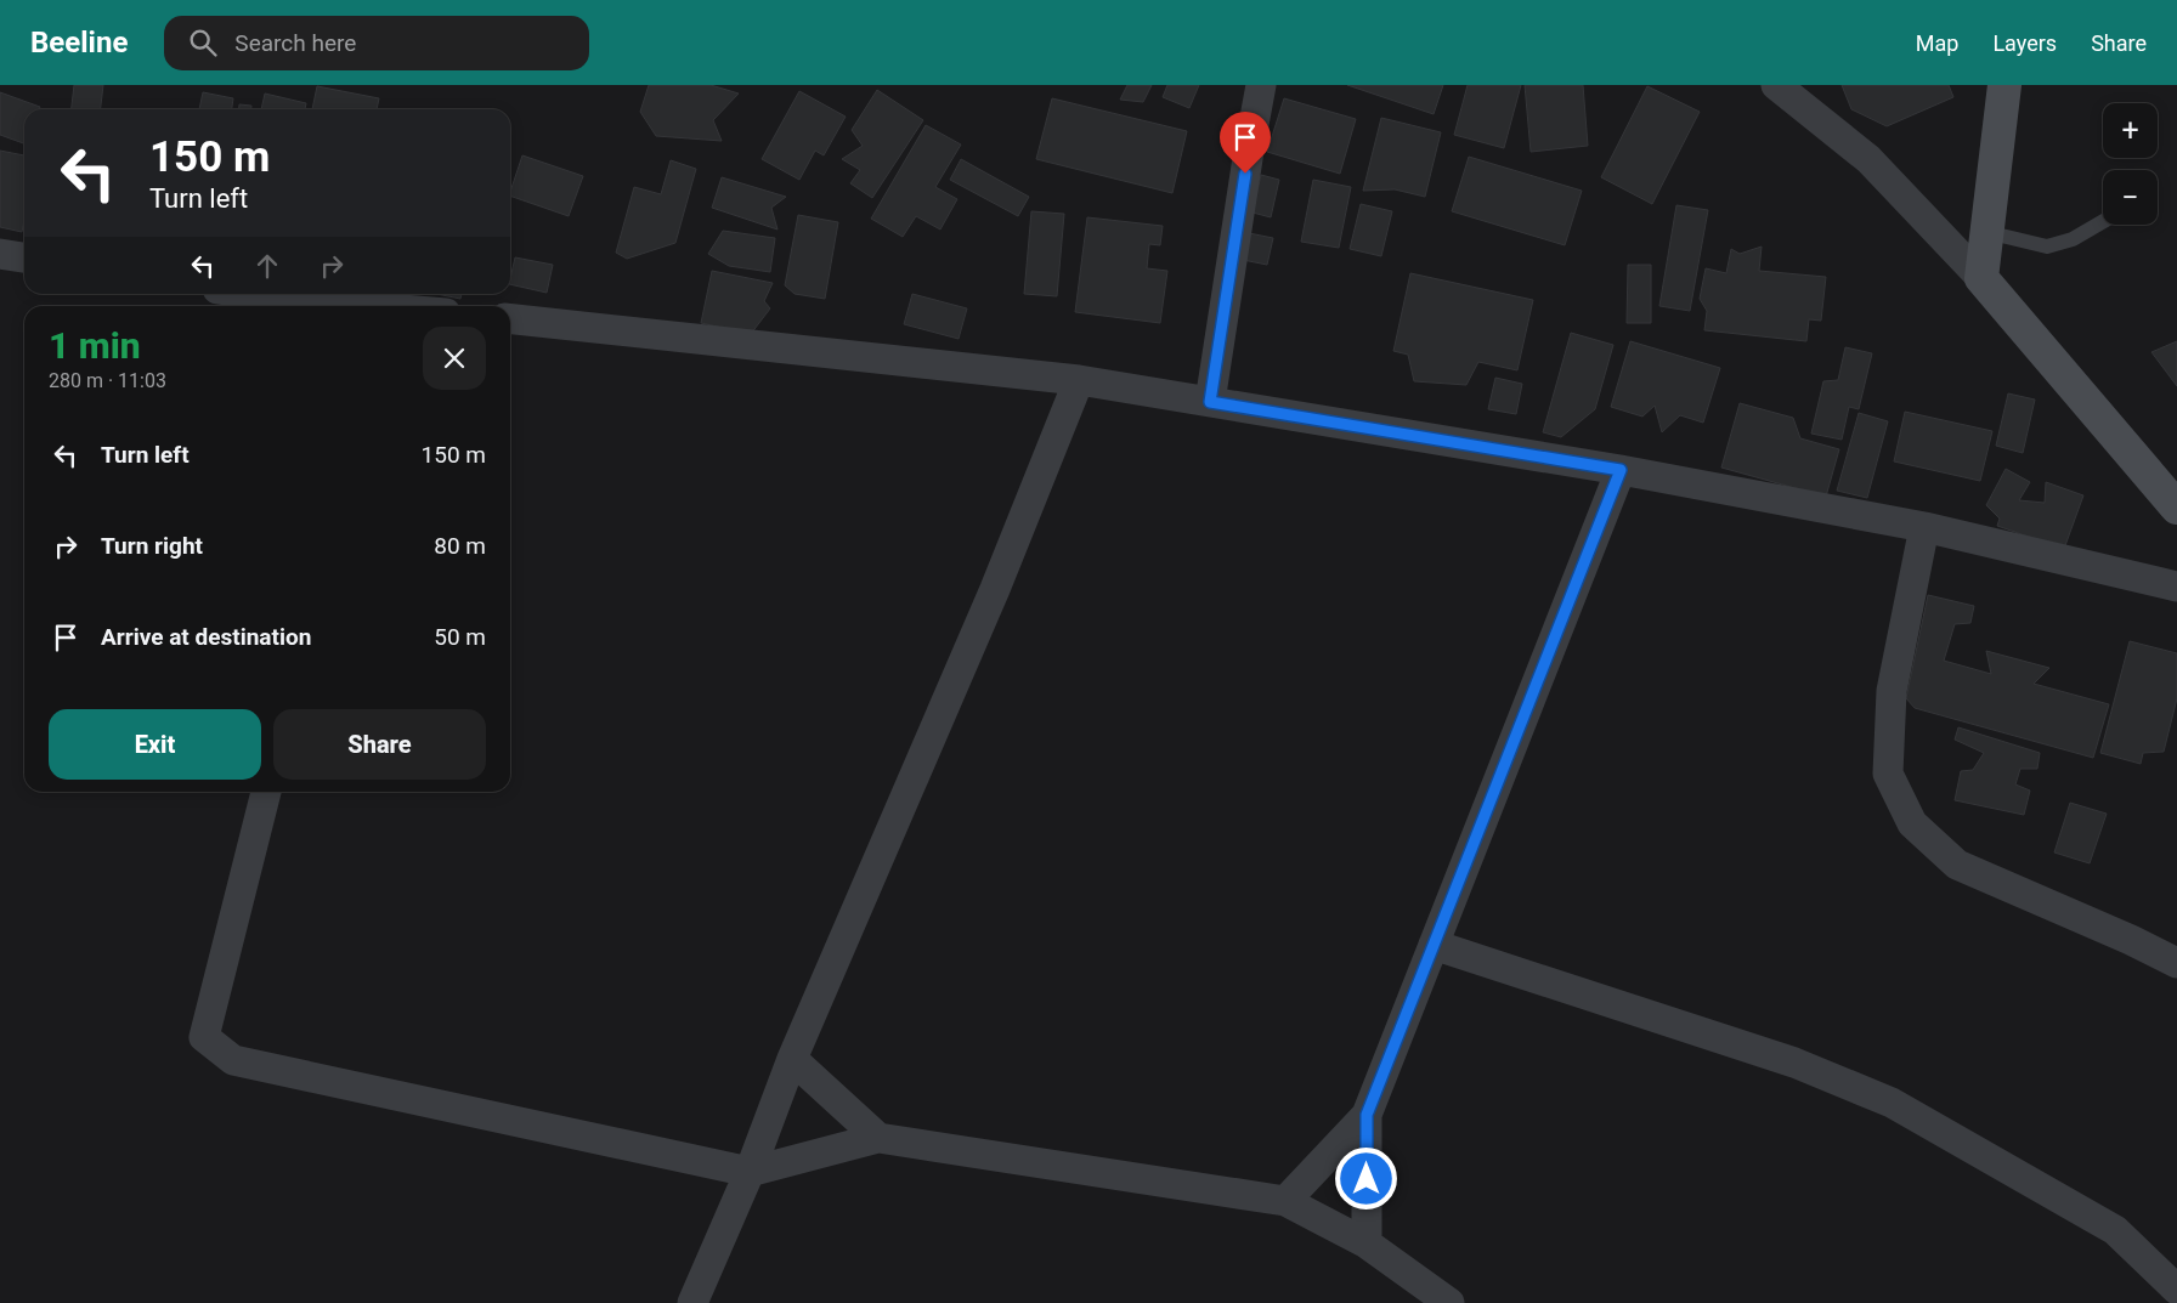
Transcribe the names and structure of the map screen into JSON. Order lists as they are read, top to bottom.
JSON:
{
  "page": {
    "header": "Beeline",
    "search": "Search here",
    "nav": ["Map", "Layers", "Share"],
    "map_buttons": ["+", "−"],
    "turn": ["150 m", "Turn left"],
    "heading": ["1 min", "280 m · 11:03"],
    "list": [
      {
        "name": "Turn left",
        "value": "150 m"
      },
      {
        "name": "Turn right",
        "value": "80 m"
      },
      {
        "name": "Arrive at destination",
        "value": "50 m"
      }
    ],
    "buttons": ["Exit", "Share"]
  }
}
